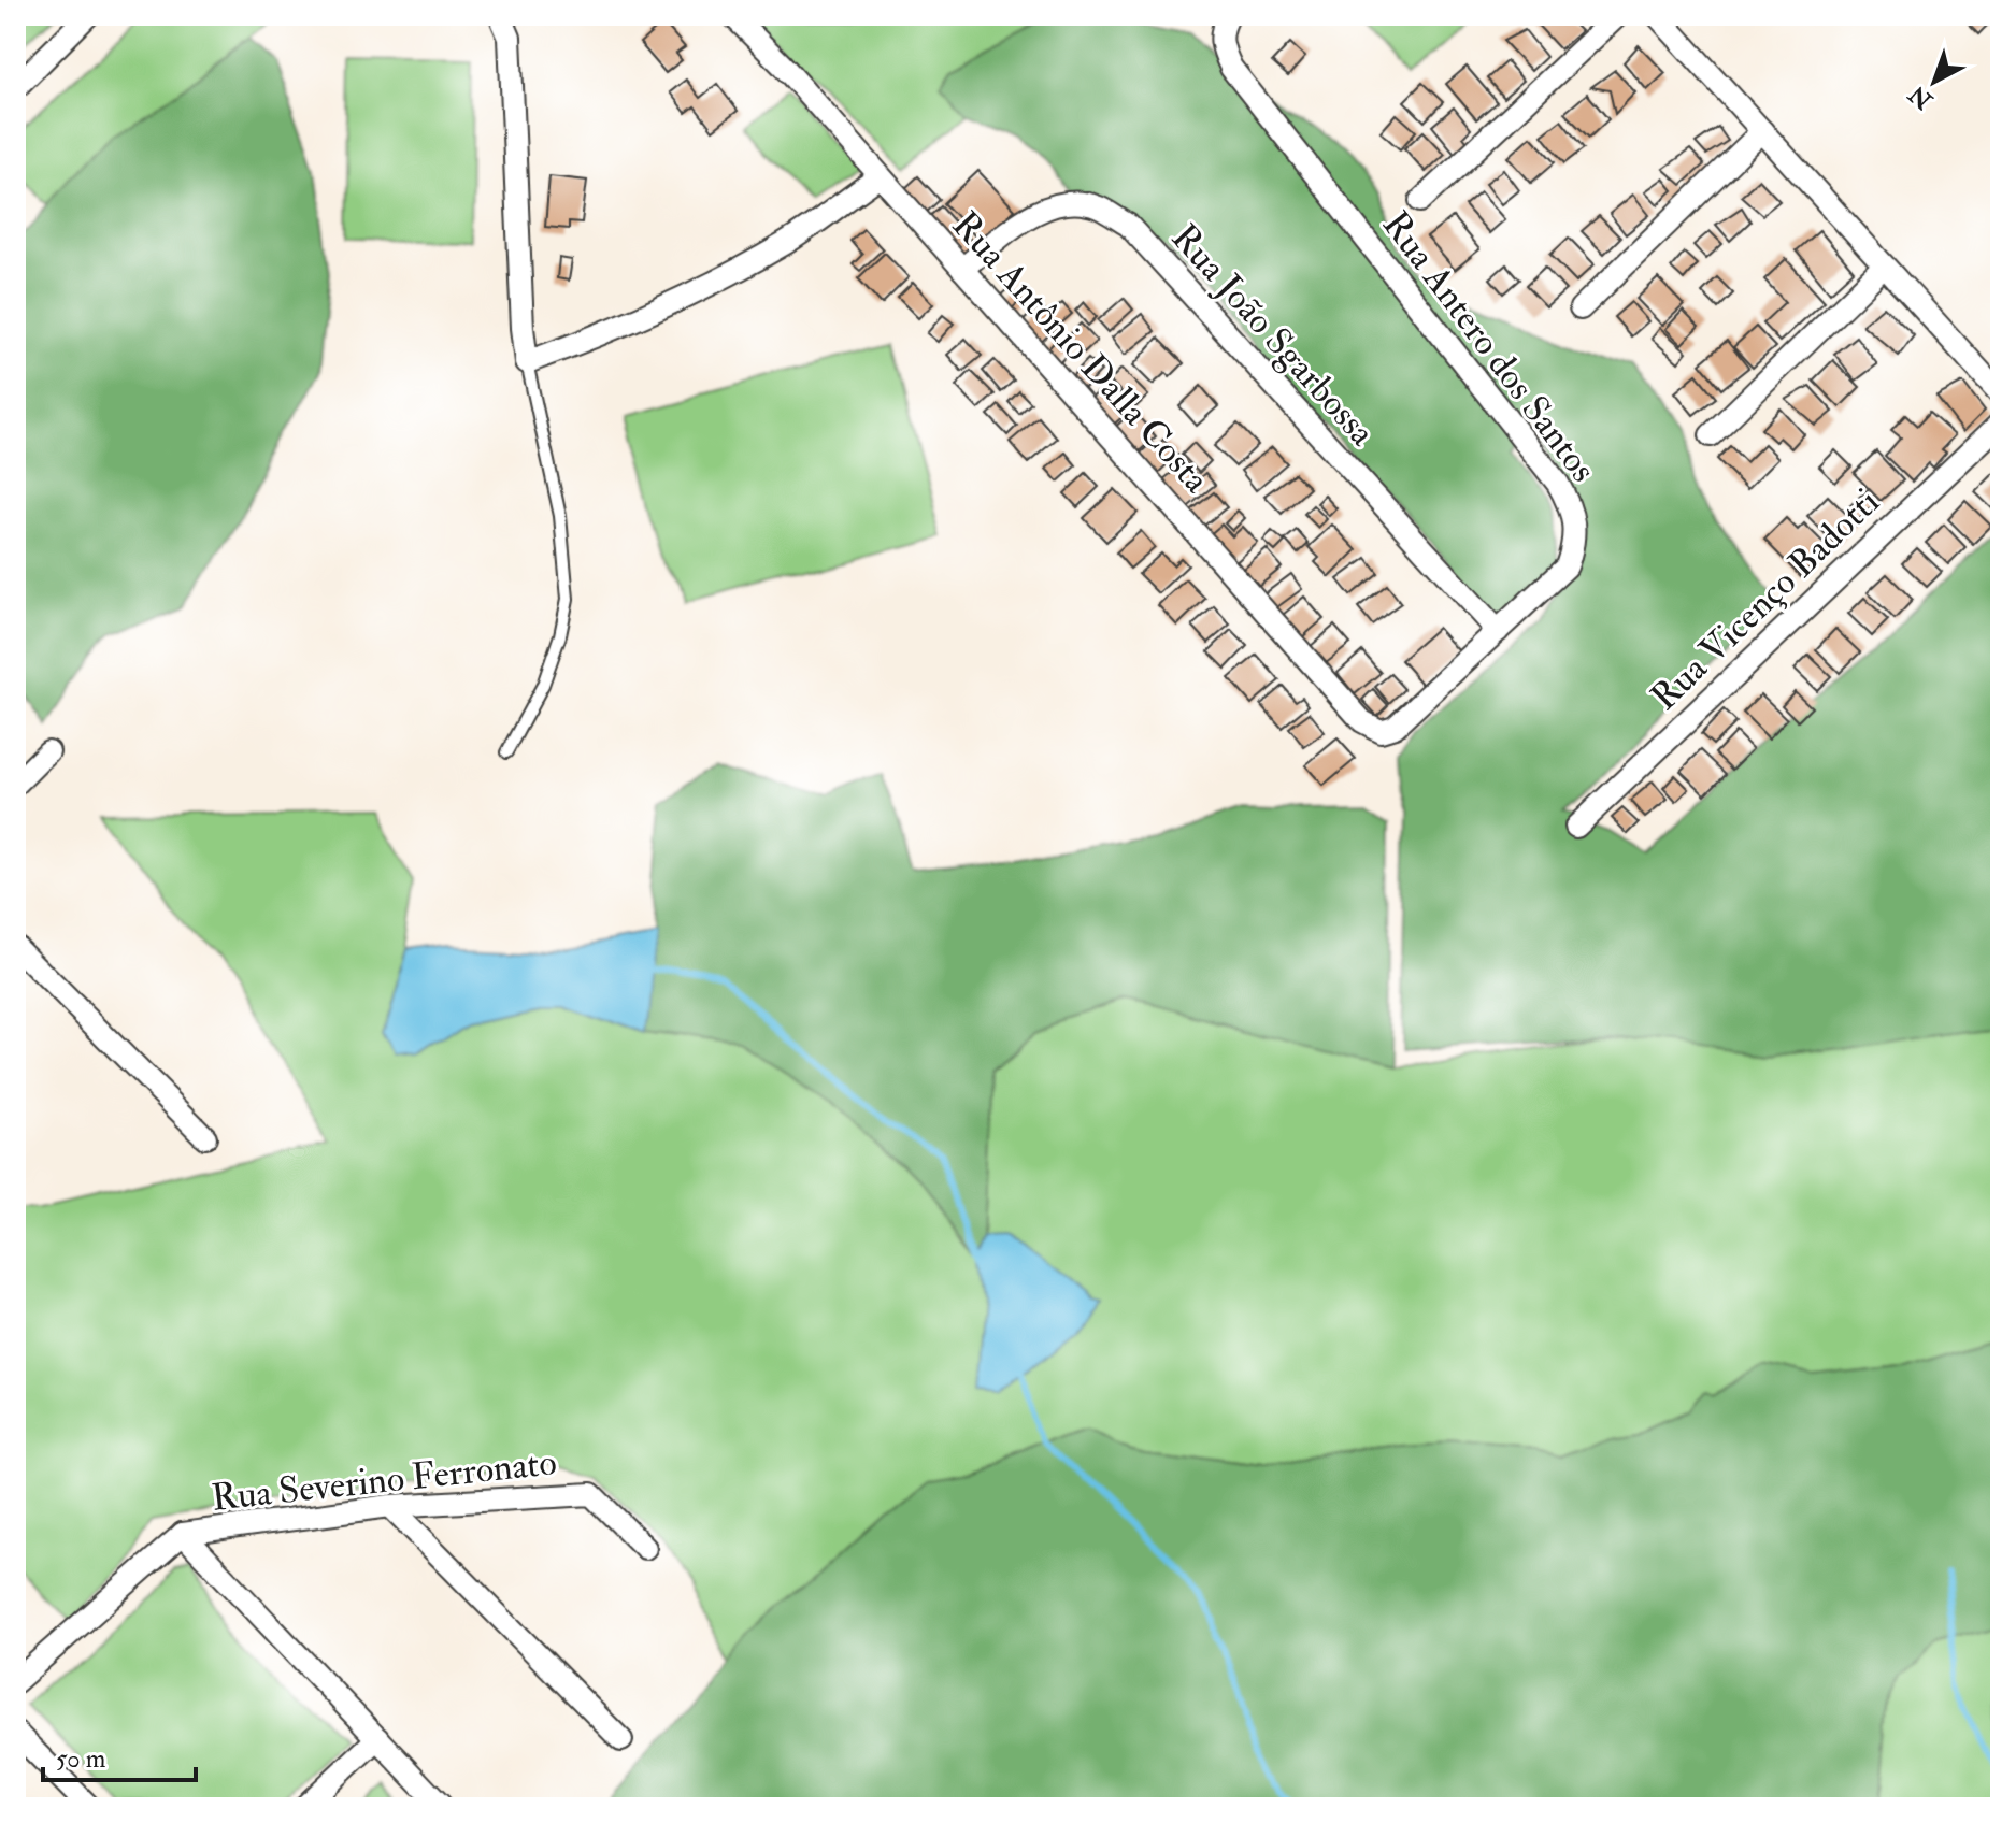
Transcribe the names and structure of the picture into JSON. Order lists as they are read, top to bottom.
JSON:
{
  "streets": {
    "street": [
      "Rua João Sgarbossa",
      "Rua Antero dos Santos",
      "Rua Antônio Dalla Costa",
      "Rua Vicenço Badotti",
      "Rua Severino Ferronato"
    ]
  },
  "crossings": [
    ["Rua João Sgarbossa", "Rua Antero dos Santos"],
    ["Rua João Sgarbossa", "Rua Antônio Dalla Costa"],
    ["Rua Antero dos Santos", "Rua Antônio Dalla Costa"]
  ],
  "scale_bar": "50 m",
  "north": "bottom left"
}
